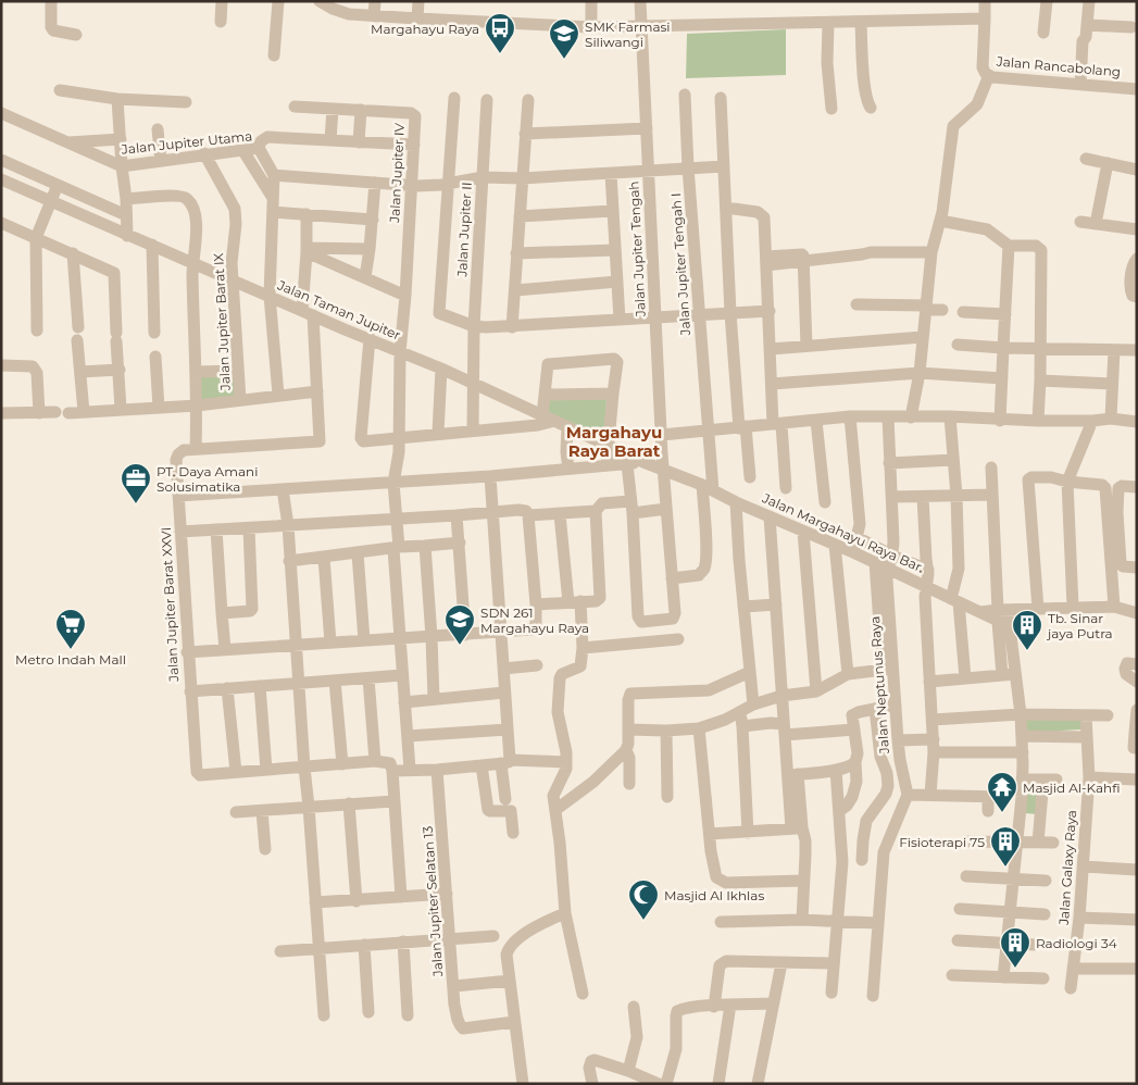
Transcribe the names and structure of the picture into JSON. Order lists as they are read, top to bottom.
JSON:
{
  "streets": {
    "street": [
      "Jalan Rancabolang",
      "Jalan Jupiter Utama",
      "Jalan Jupiter IV",
      "Jalan Jupiter II",
      "Jalan Jupiter Tengah",
      "Jalan Jupiter Tengah I",
      "Jalan Taman Jupiter",
      "Jalan Jupiter Barat IX",
      "Jalan Margahayu Raya Bar.",
      "Jalan Jupiter Barat XXVI",
      "Jalan Neptunus Raya",
      "Jalan Galaxy Raya",
      "Jalan Jupiter Selatan 13"
    ]
  },
  "crossings": [
    ["Jalan Jupiter Utama", "Jalan Jupiter Barat IX"],
    ["Jalan Jupiter IV", "Jalan Taman Jupiter"],
    ["Jalan Jupiter II", "Jalan Taman Jupiter"],
    ["Jalan Jupiter Tengah", "Jalan Jupiter Tengah I"],
    ["Jalan Jupiter Tengah", "Jalan Taman Jupiter"],
    ["Jalan Jupiter Tengah", "Jalan Margahayu Raya Bar."],
    ["Jalan Jupiter Tengah I", "Jalan Margahayu Raya Bar."],
    ["Jalan Taman Jupiter", "Jalan Jupiter Barat IX"],
    ["Jalan Taman Jupiter", "Jalan Margahayu Raya Bar."],
    ["Jalan Margahayu Raya Bar.", "Jalan Neptunus Raya"]
  ],
  "districts": ["Margahayu Raya Barat"],
  "places": {
    "bus stop": ["Margahayu Raya"],
    "school or university": ["SMK Farmasi Siliwangi", "SDN 261 Margahayu Raya"],
    "office": ["PT. Daya Amani Solusimatika"],
    "supermarket": ["Metro Indah Mall"],
    "building": ["Tb. Sinar jaya Putra", "Fisioterapi 75", "Radiologi 34"],
    "temple": ["Masjid Al-Kahfi"],
    "mosque": ["Masjid Al Ikhlas"]
  }
}
